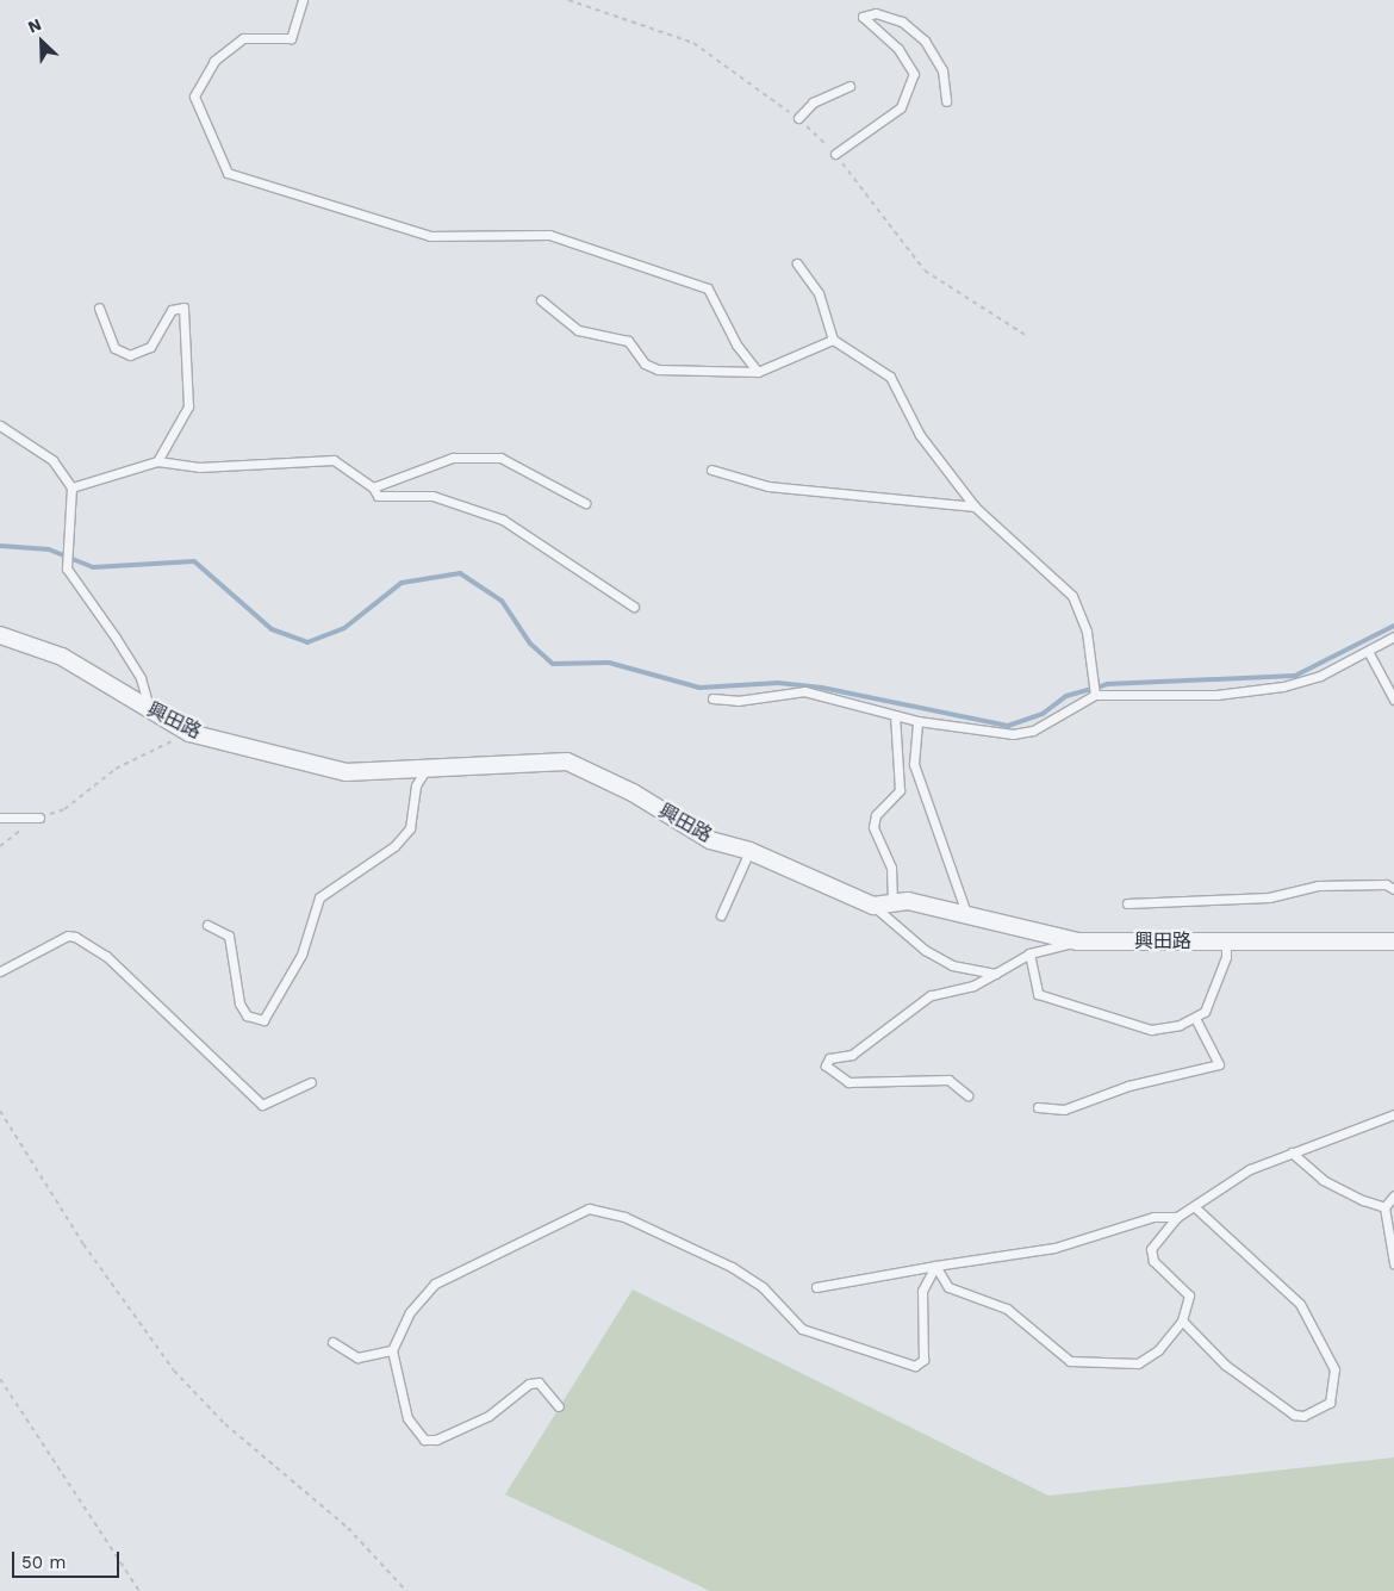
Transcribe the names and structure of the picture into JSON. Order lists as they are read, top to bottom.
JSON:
{
  "streets": {
    "street": ["興田路"]
  },
  "scale_bar": "50 m",
  "north": "top left"
}
